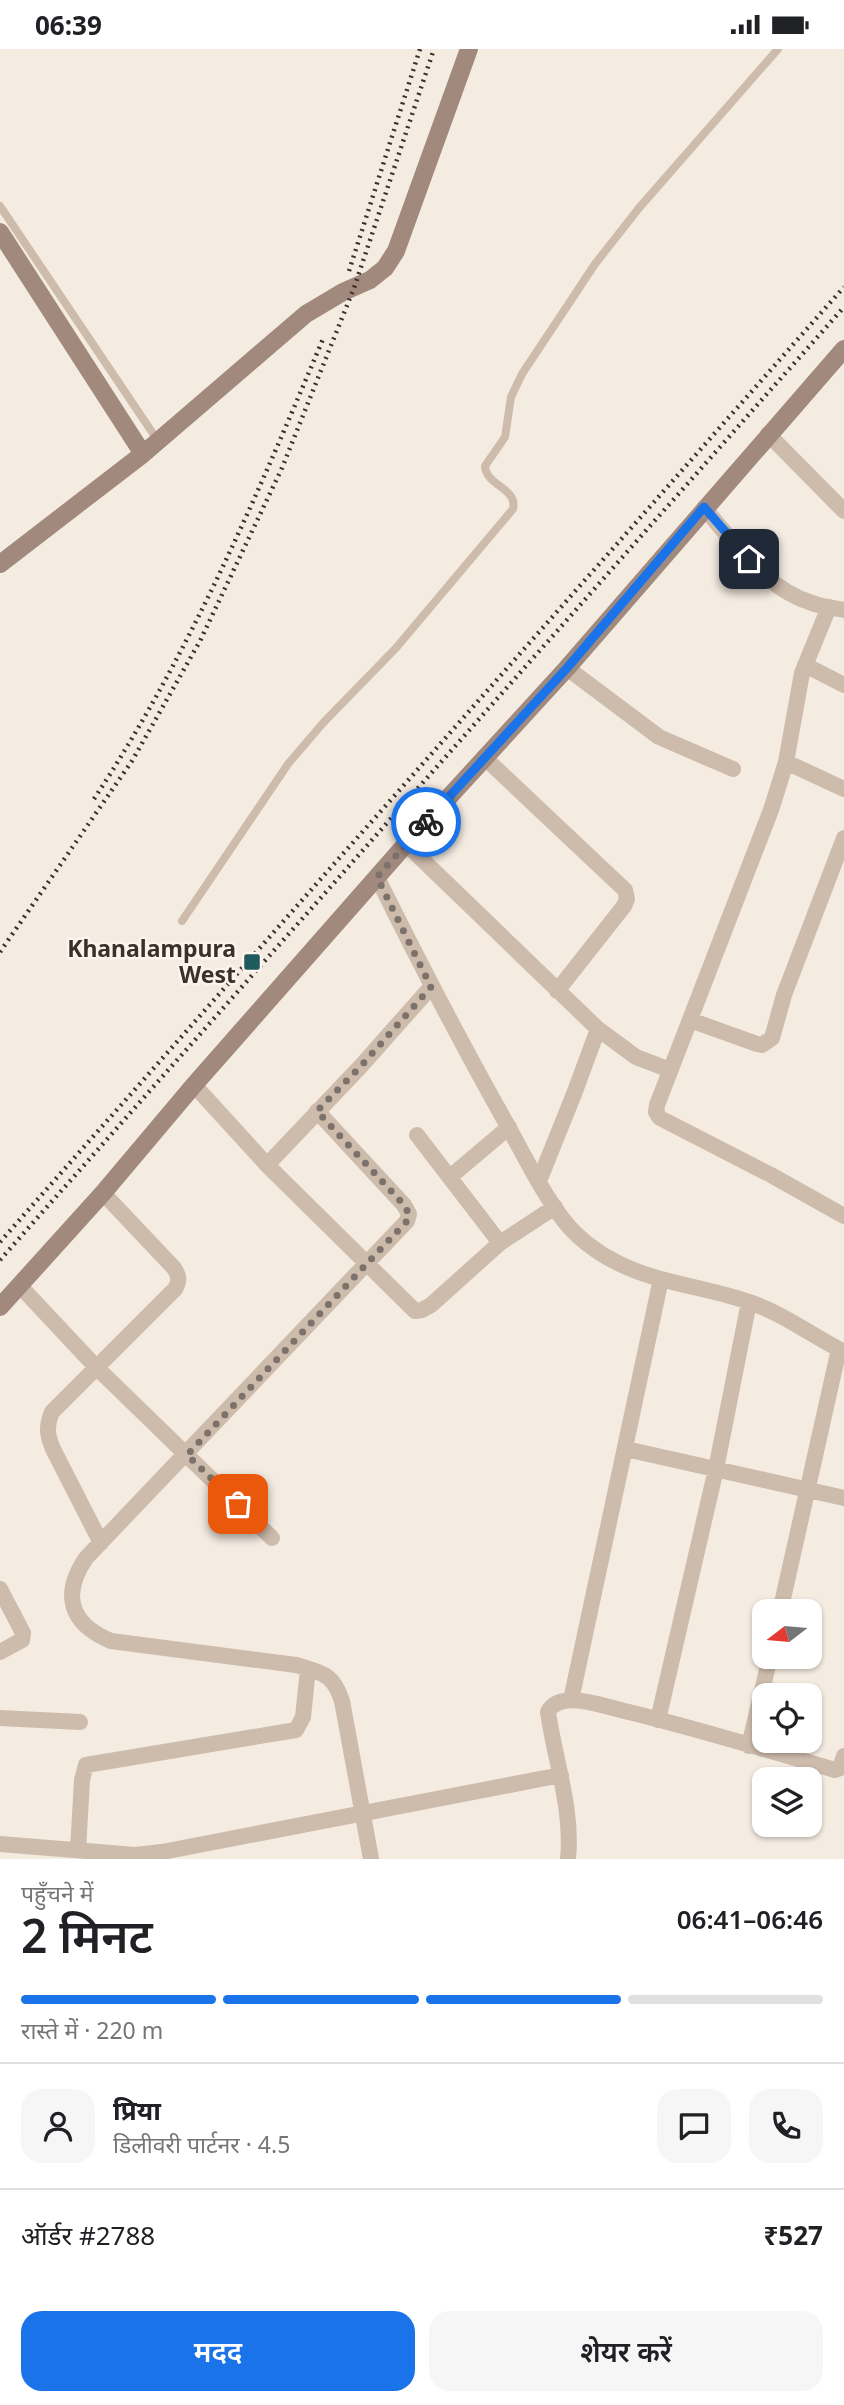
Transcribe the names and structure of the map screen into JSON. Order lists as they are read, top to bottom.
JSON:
{
  "places": {
    "transit": ["Khanalampura West"]
  },
  "north": "left",
  "page": {
    "status": "06:39",
    "heading": ["2 मिनट", "पहुँचने में", "06:41–06:46"],
    "panel": [
      "प्रिया",
      "डिलीवरी पार्टनर · 4.5",
      "ऑर्डर #2788",
      "₹527"
    ],
    "bar": "रास्ते में · 220 m",
    "buttons": ["मदद", "शेयर करें"]
  }
}
